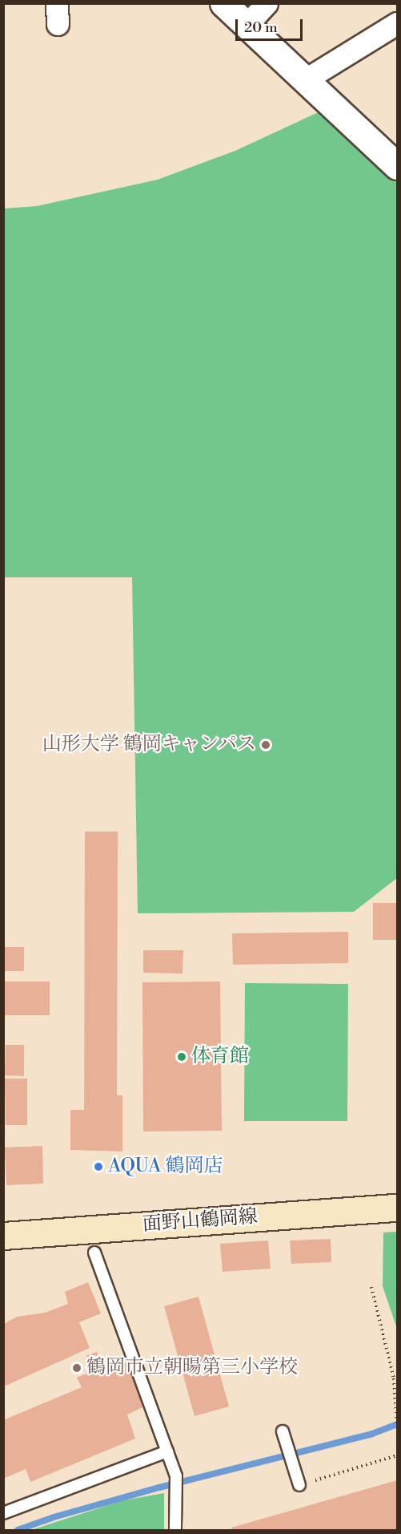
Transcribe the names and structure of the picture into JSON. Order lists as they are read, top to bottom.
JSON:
{
  "streets": {
    "main road": ["面野山鶴岡線"]
  },
  "places": [
    "山形大学 鶴岡キャンパス",
    "体育館",
    "AQUA 鶴岡店",
    "鶴岡市立朝暘第三小学校"
  ],
  "scale_bar": "20 m"
}
